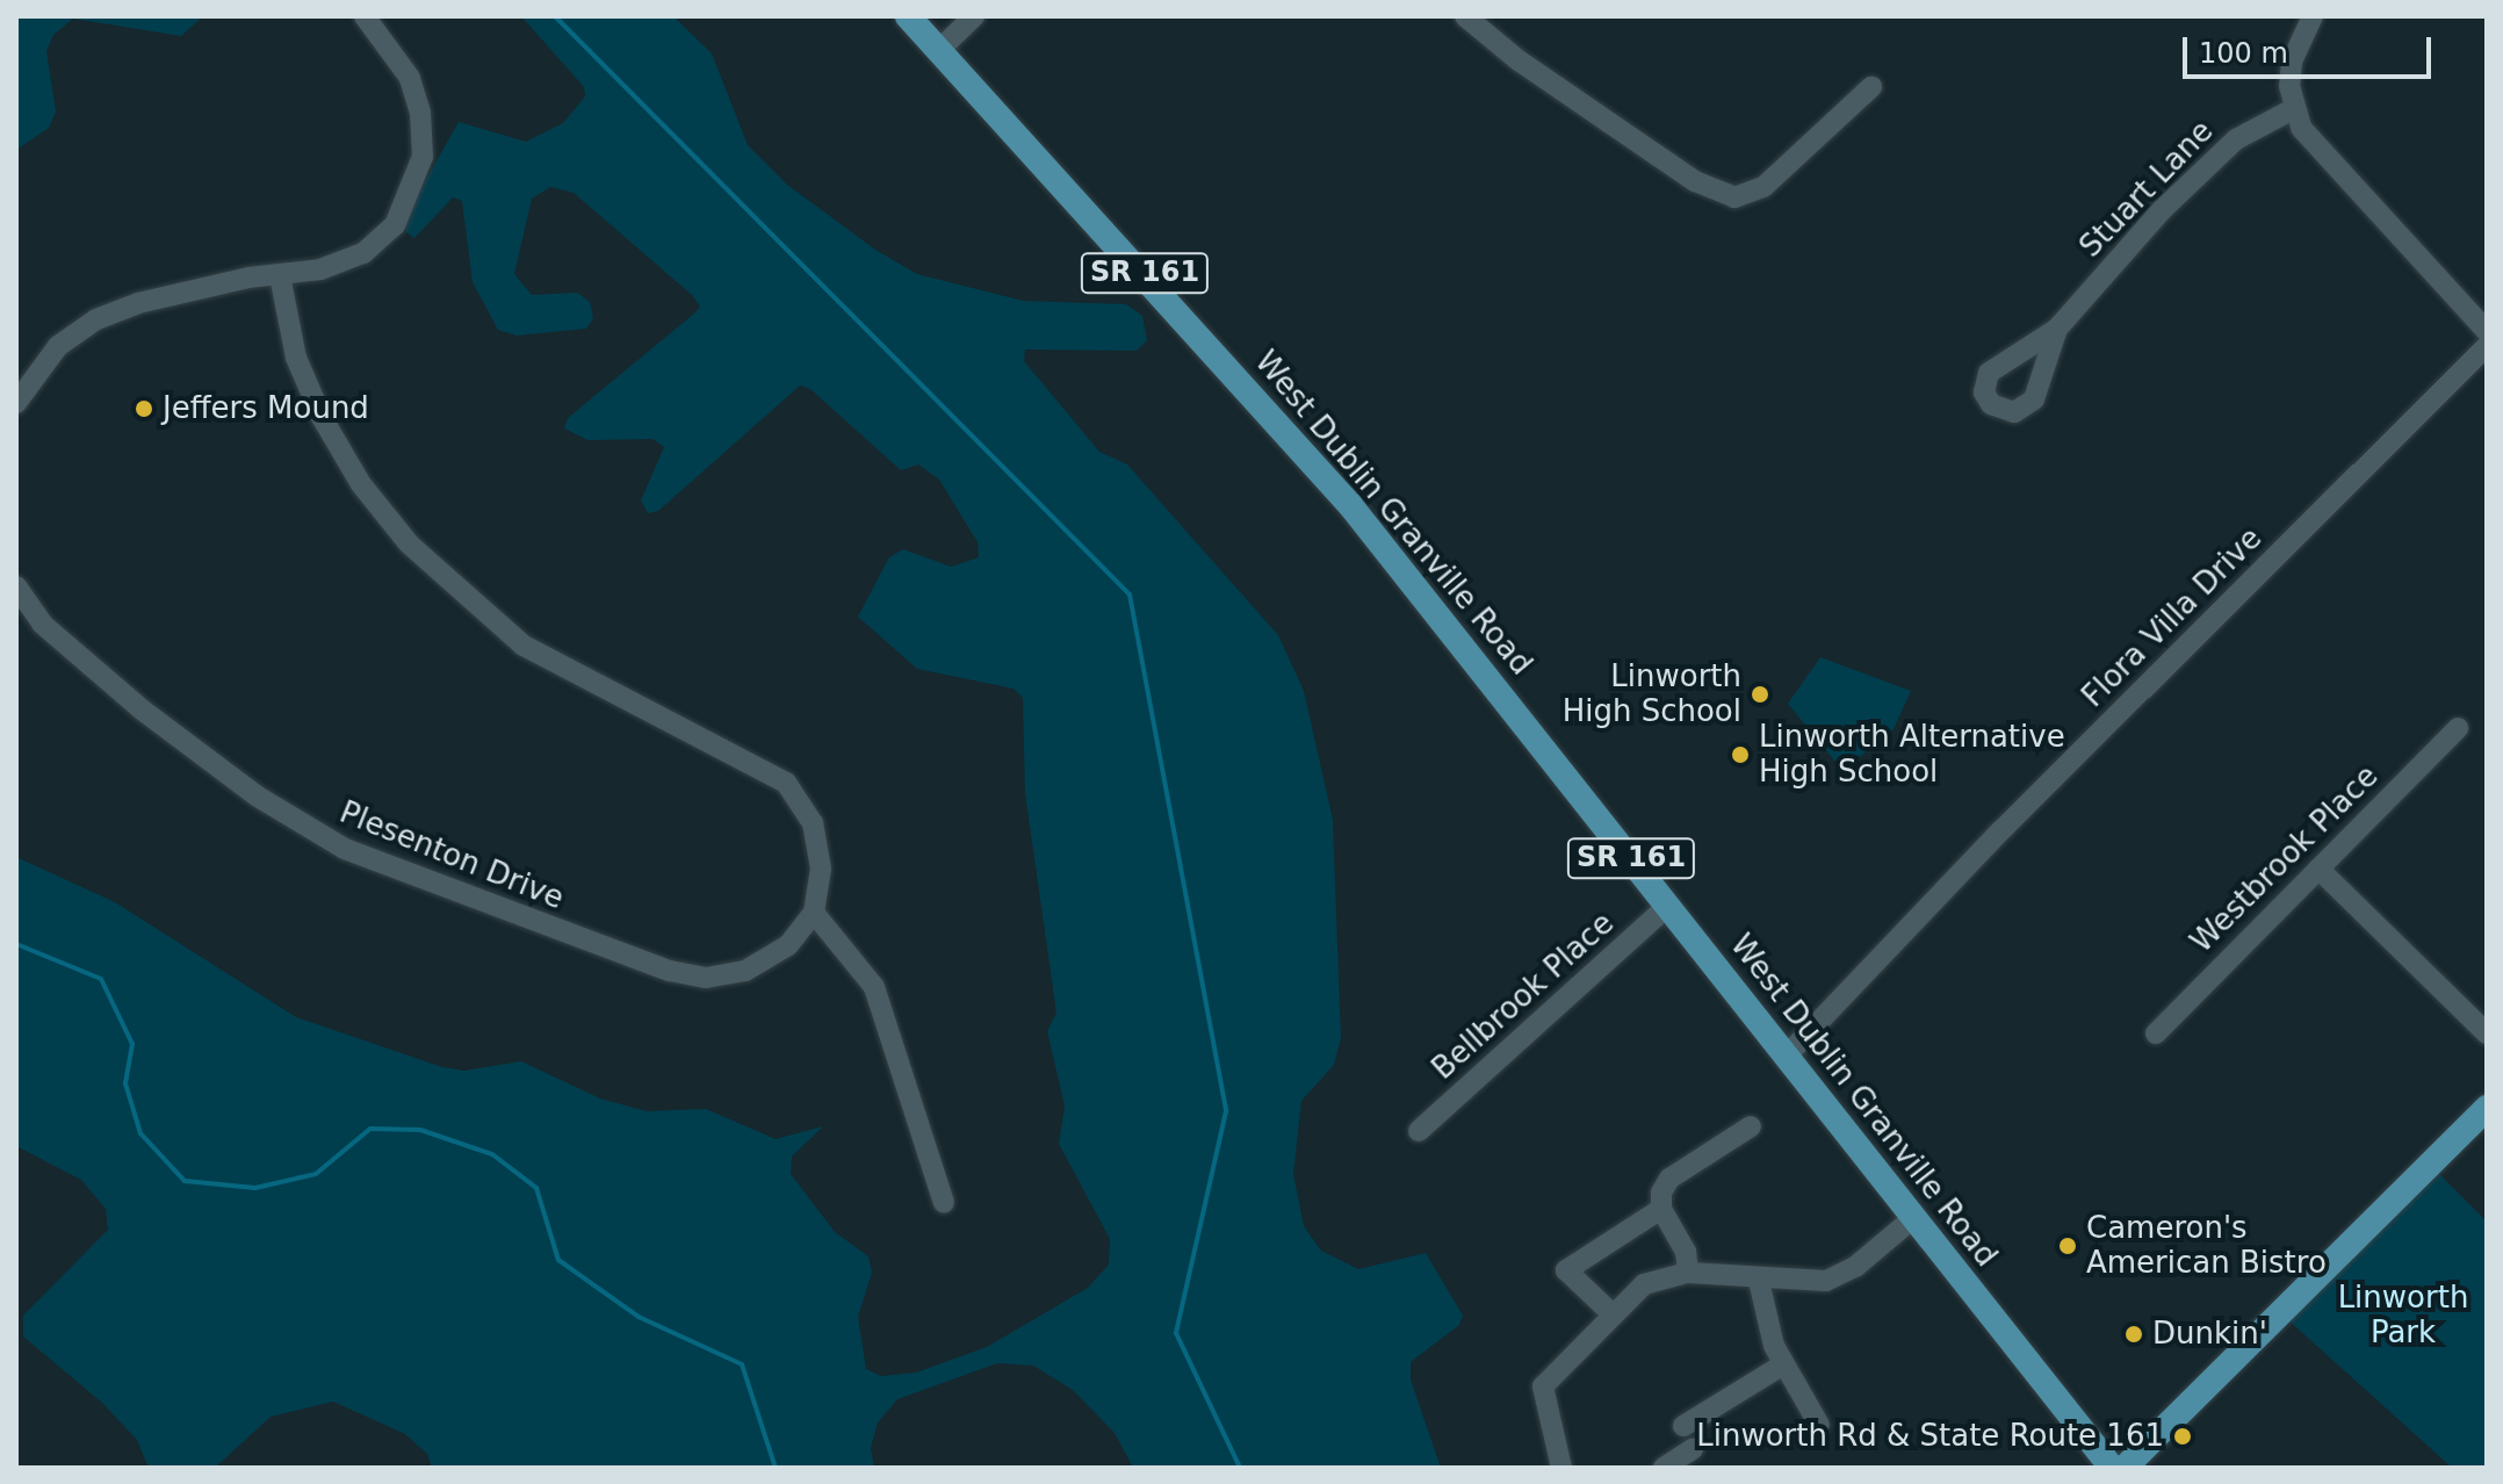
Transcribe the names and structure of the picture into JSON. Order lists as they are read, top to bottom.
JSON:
{
  "streets": {
    "main road": ["SR 161", "West Dublin Granville Road"],
    "street": [
      "Stuart Lane",
      "Flora Villa Drive",
      "Plesenton Drive",
      "Westbrook Place",
      "Bellbrook Place"
    ]
  },
  "crossings": [
    ["West Dublin Granville Road", "Flora Villa Drive"],
    ["West Dublin Granville Road", "Bellbrook Place"]
  ],
  "parks": ["Linworth Park"],
  "places": [
    "Jeffers Mound",
    "Linworth High School",
    "Linworth Alternative High School",
    "Cameron's American Bistro",
    "Dunkin'",
    "Linworth Rd & State Route 161"
  ],
  "scale_bar": "100 m"
}
